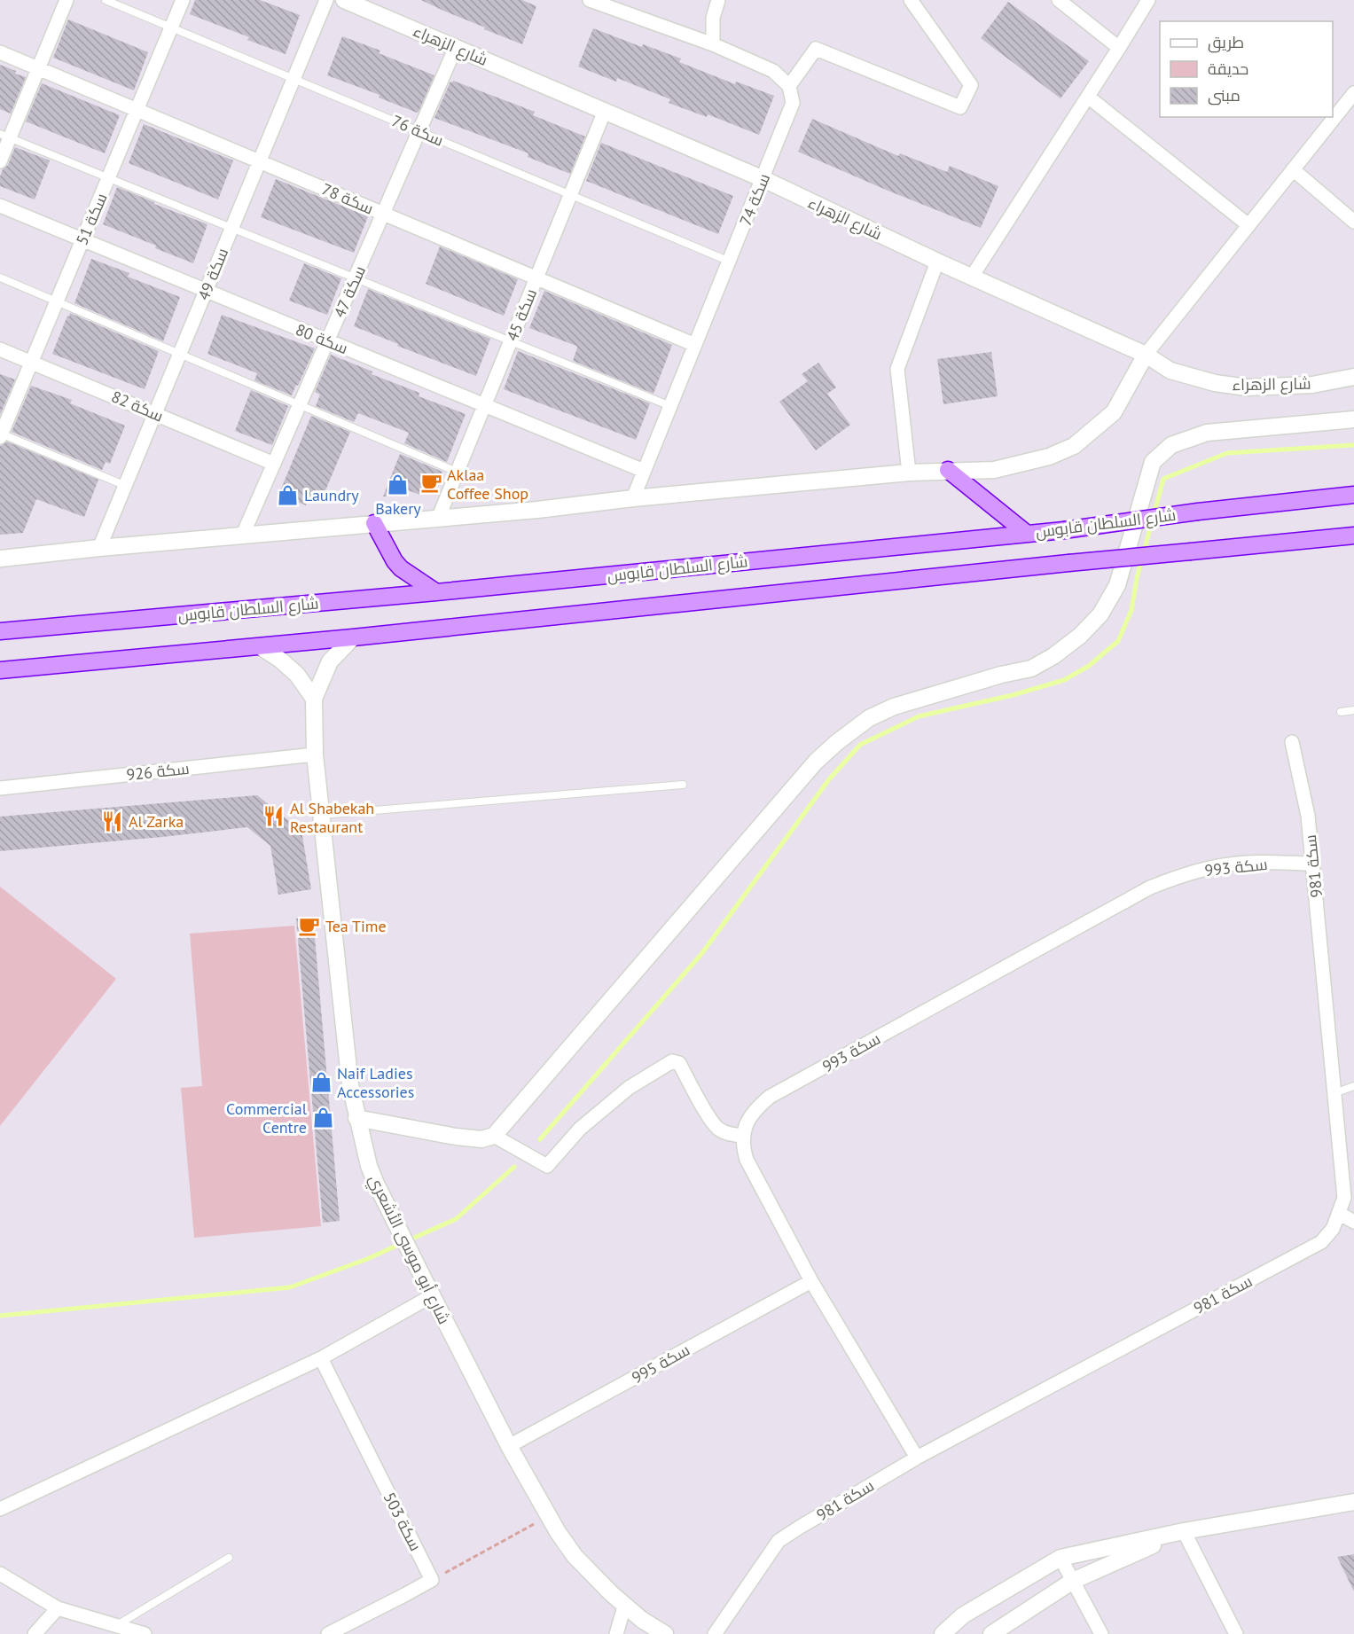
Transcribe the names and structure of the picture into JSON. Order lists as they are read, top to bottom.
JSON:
{
  "streets": {
    "highway": ["شارع السلطان قابوس"],
    "street": [
      "شارع الزهراء",
      "سكة 78",
      "سكة 74",
      "سكة 51",
      "سكة 49",
      "سكة 47",
      "سكة 45",
      "سكة 80",
      "سكة 82",
      "سكة 926",
      "سكة 981",
      "سكة 993",
      "شارع أبو موسى الأشعري",
      "سكة 995",
      "سكة 503"
    ],
    "lane": ["سكة 76"]
  },
  "crossings": [
    ["شارع الزهراء", "سكة 74"],
    ["شارع الزهراء", "سكة 47"],
    ["شارع الزهراء", "سكة 45"],
    ["سكة 76", "سكة 74"],
    ["سكة 76", "سكة 51"],
    ["سكة 76", "سكة 49"],
    ["سكة 76", "سكة 47"],
    ["سكة 76", "سكة 45"],
    ["سكة 78", "سكة 74"],
    ["سكة 78", "سكة 51"],
    ["سكة 78", "سكة 49"],
    ["سكة 78", "سكة 47"],
    ["سكة 78", "سكة 45"],
    ["سكة 74", "سكة 80"],
    ["سكة 51", "سكة 80"],
    ["سكة 51", "سكة 82"],
    ["سكة 49", "سكة 80"],
    ["سكة 49", "سكة 82"],
    ["سكة 47", "سكة 80"],
    ["سكة 47", "سكة 82"],
    ["سكة 45", "سكة 80"],
    ["سكة 926", "شارع أبو موسى الأشعري"],
    ["سكة 981", "سكة 993"],
    ["شارع أبو موسى الأشعري", "سكة 995"]
  ],
  "places": {
    "cafe": ["Aklaa Coffee Shop", "Tea Time"],
    "shop": [
      "Bakery",
      "Laundry",
      "Naif Ladies Accessories",
      "Commercial Centre"
    ],
    "restaurant": ["Al Shabekah Restaurant", "Al Zarka"]
  },
  "legend": ["طريق", "حديقة", "مبنى"]
}
